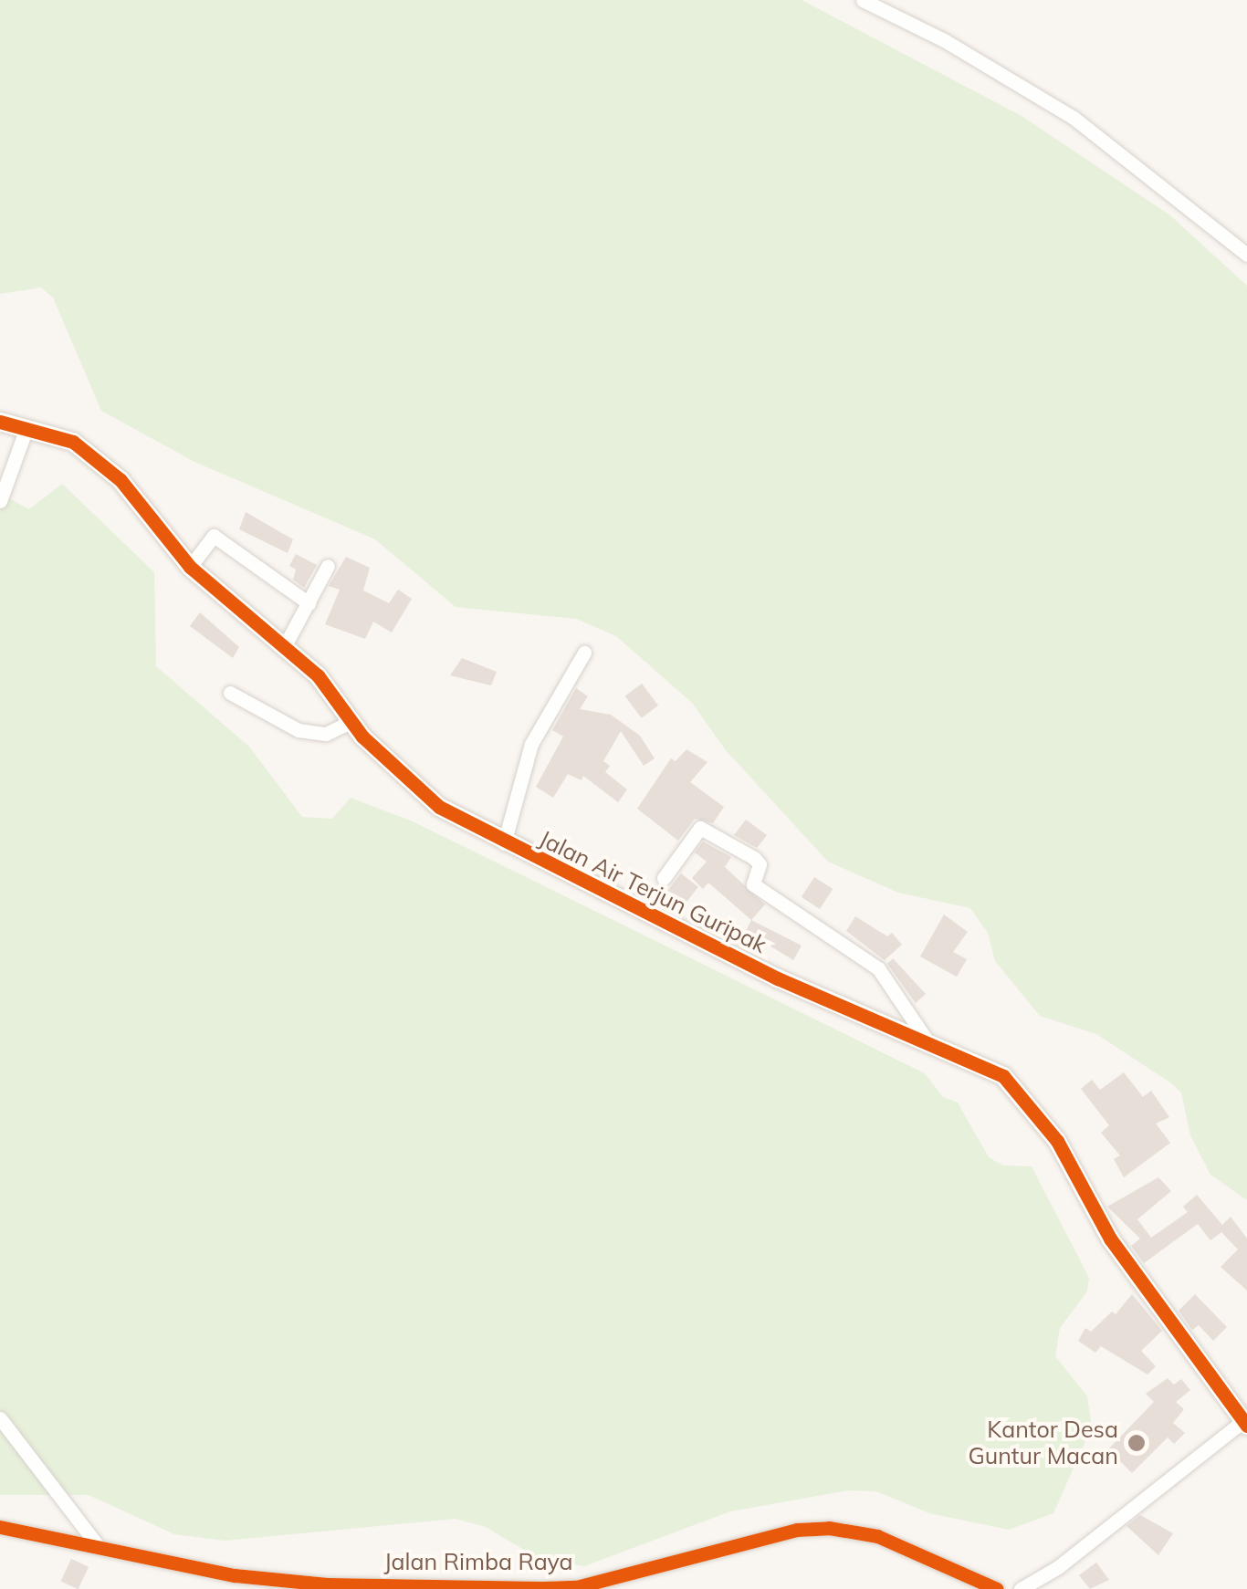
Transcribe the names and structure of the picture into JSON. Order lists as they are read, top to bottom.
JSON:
{
  "streets": {
    "street": ["Jalan Air Terjun Guripak", "Jalan Rimba Raya"]
  },
  "places": ["Kantor Desa Guntur Macan"]
}
